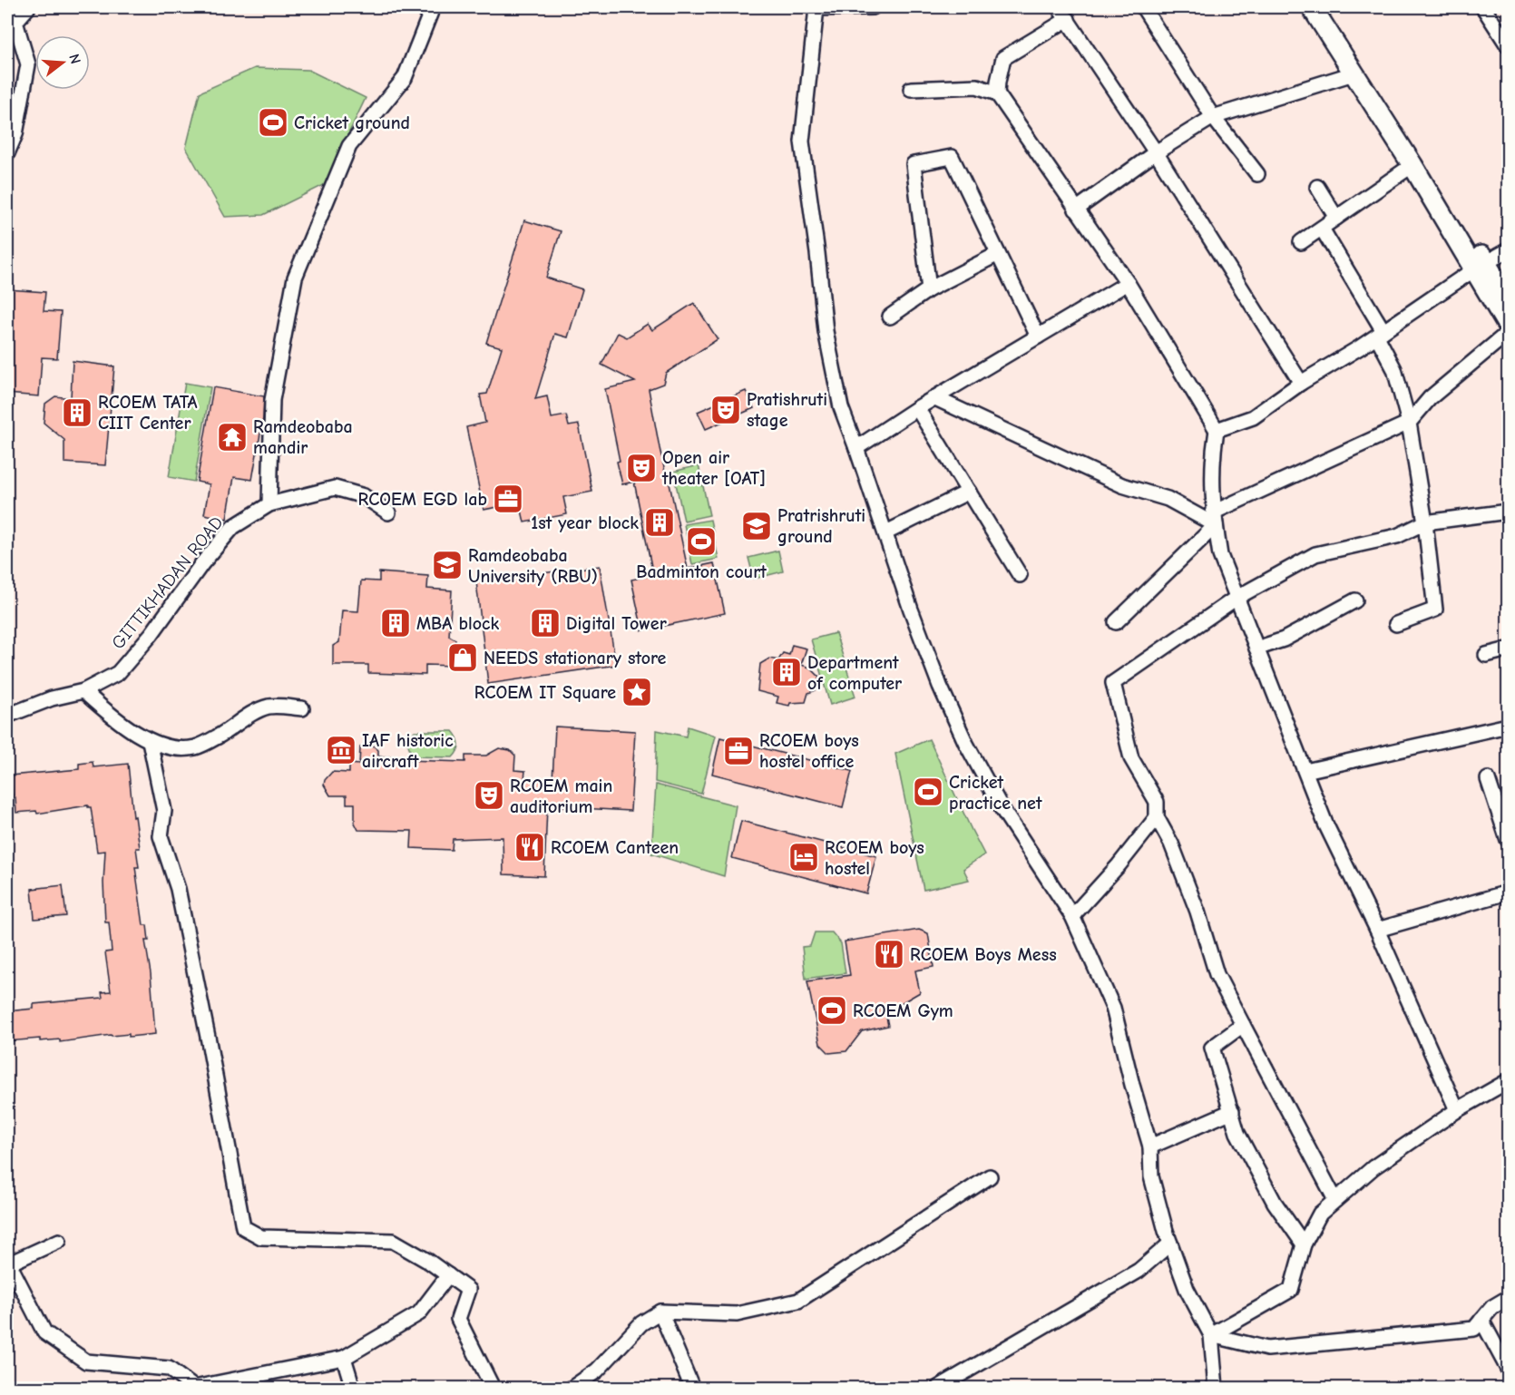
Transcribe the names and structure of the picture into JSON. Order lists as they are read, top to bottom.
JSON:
{
  "streets": {
    "street": ["GITTIKHADAN ROAD"]
  },
  "places": {
    "sports": [
      "Cricket ground",
      "Badminton court",
      "Cricket practice net",
      "RCOEM Gym"
    ],
    "theatre": ["Pratishruti stage", "Open air theater [OAT]", "RCOEM main auditorium"],
    "building": [
      "RCOEM TATA CIIT Center",
      "1st year block",
      "MBA block",
      "Digital Tower",
      "Department of computer"
    ],
    "temple": ["Ramdeobaba mandir"],
    "office": ["RCOEM EGD lab", "RCOEM boys hostel office"],
    "school or university": ["Pratrishruti ground", "Ramdeobaba University (RBU)"],
    "shop": ["NEEDS stationary store"],
    "place": ["RCOEM IT Square"],
    "museum": ["IAF historic aircraft"],
    "restaurant": ["RCOEM Canteen", "RCOEM Boys Mess"],
    "hotel": ["RCOEM boys hostel"]
  },
  "north": "right"
}
